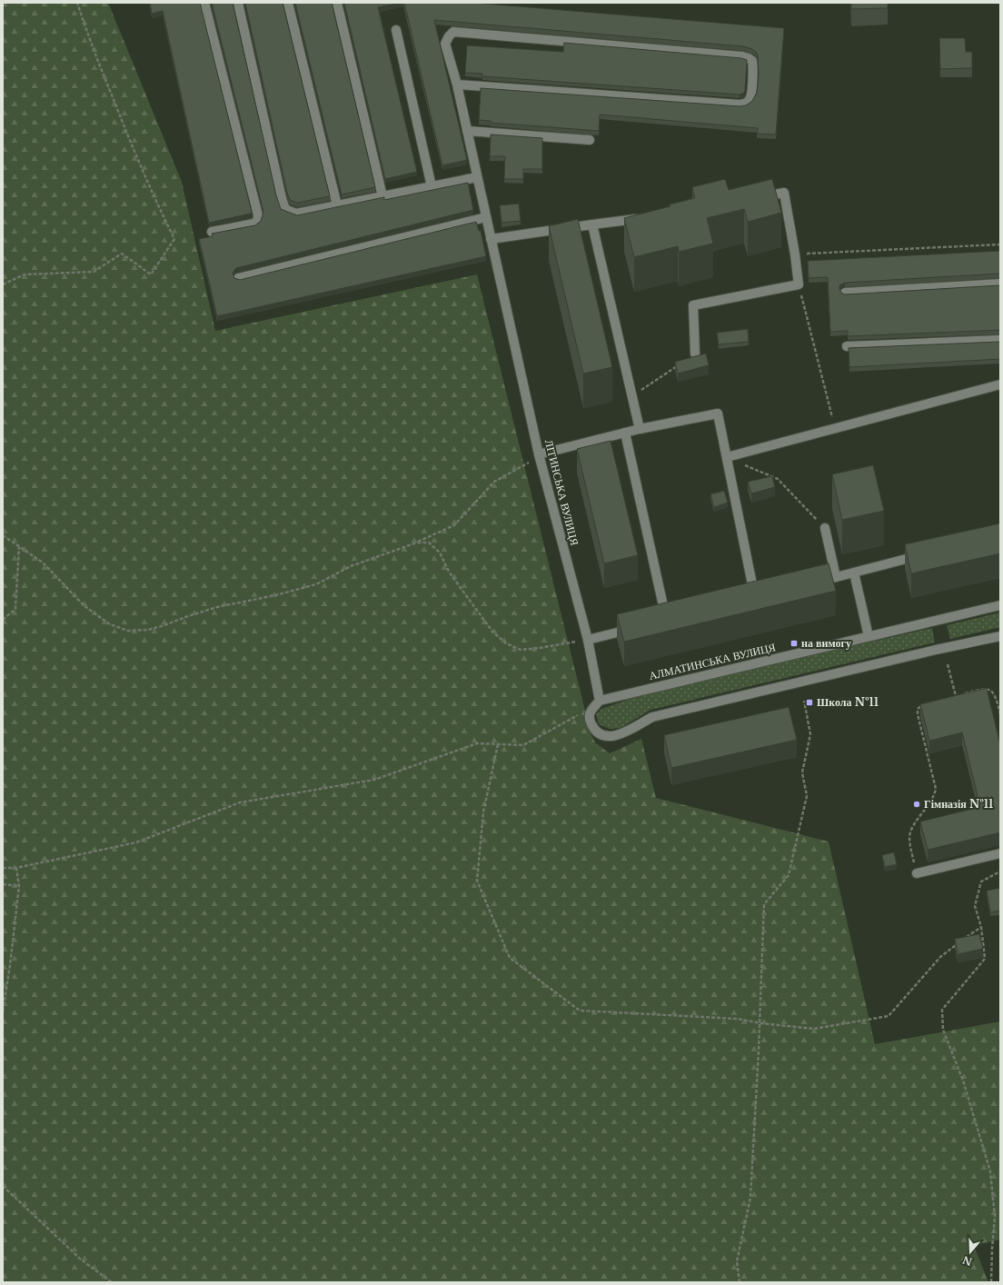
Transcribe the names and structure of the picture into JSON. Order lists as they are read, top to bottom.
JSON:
{
  "streets": {
    "street": ["ЛІТИНСЬКА ВУЛИЦЯ", "АЛМАТИНСЬКА ВУЛИЦЯ"]
  },
  "crossings": [
    ["ЛІТИНСЬКА ВУЛИЦЯ", "АЛМАТИНСЬКА ВУЛИЦЯ"]
  ],
  "places": {
    "transit": ["на вимогу", "Школа №11"],
    "other": ["Гімназія №11"]
  },
  "north": "bottom"
}
